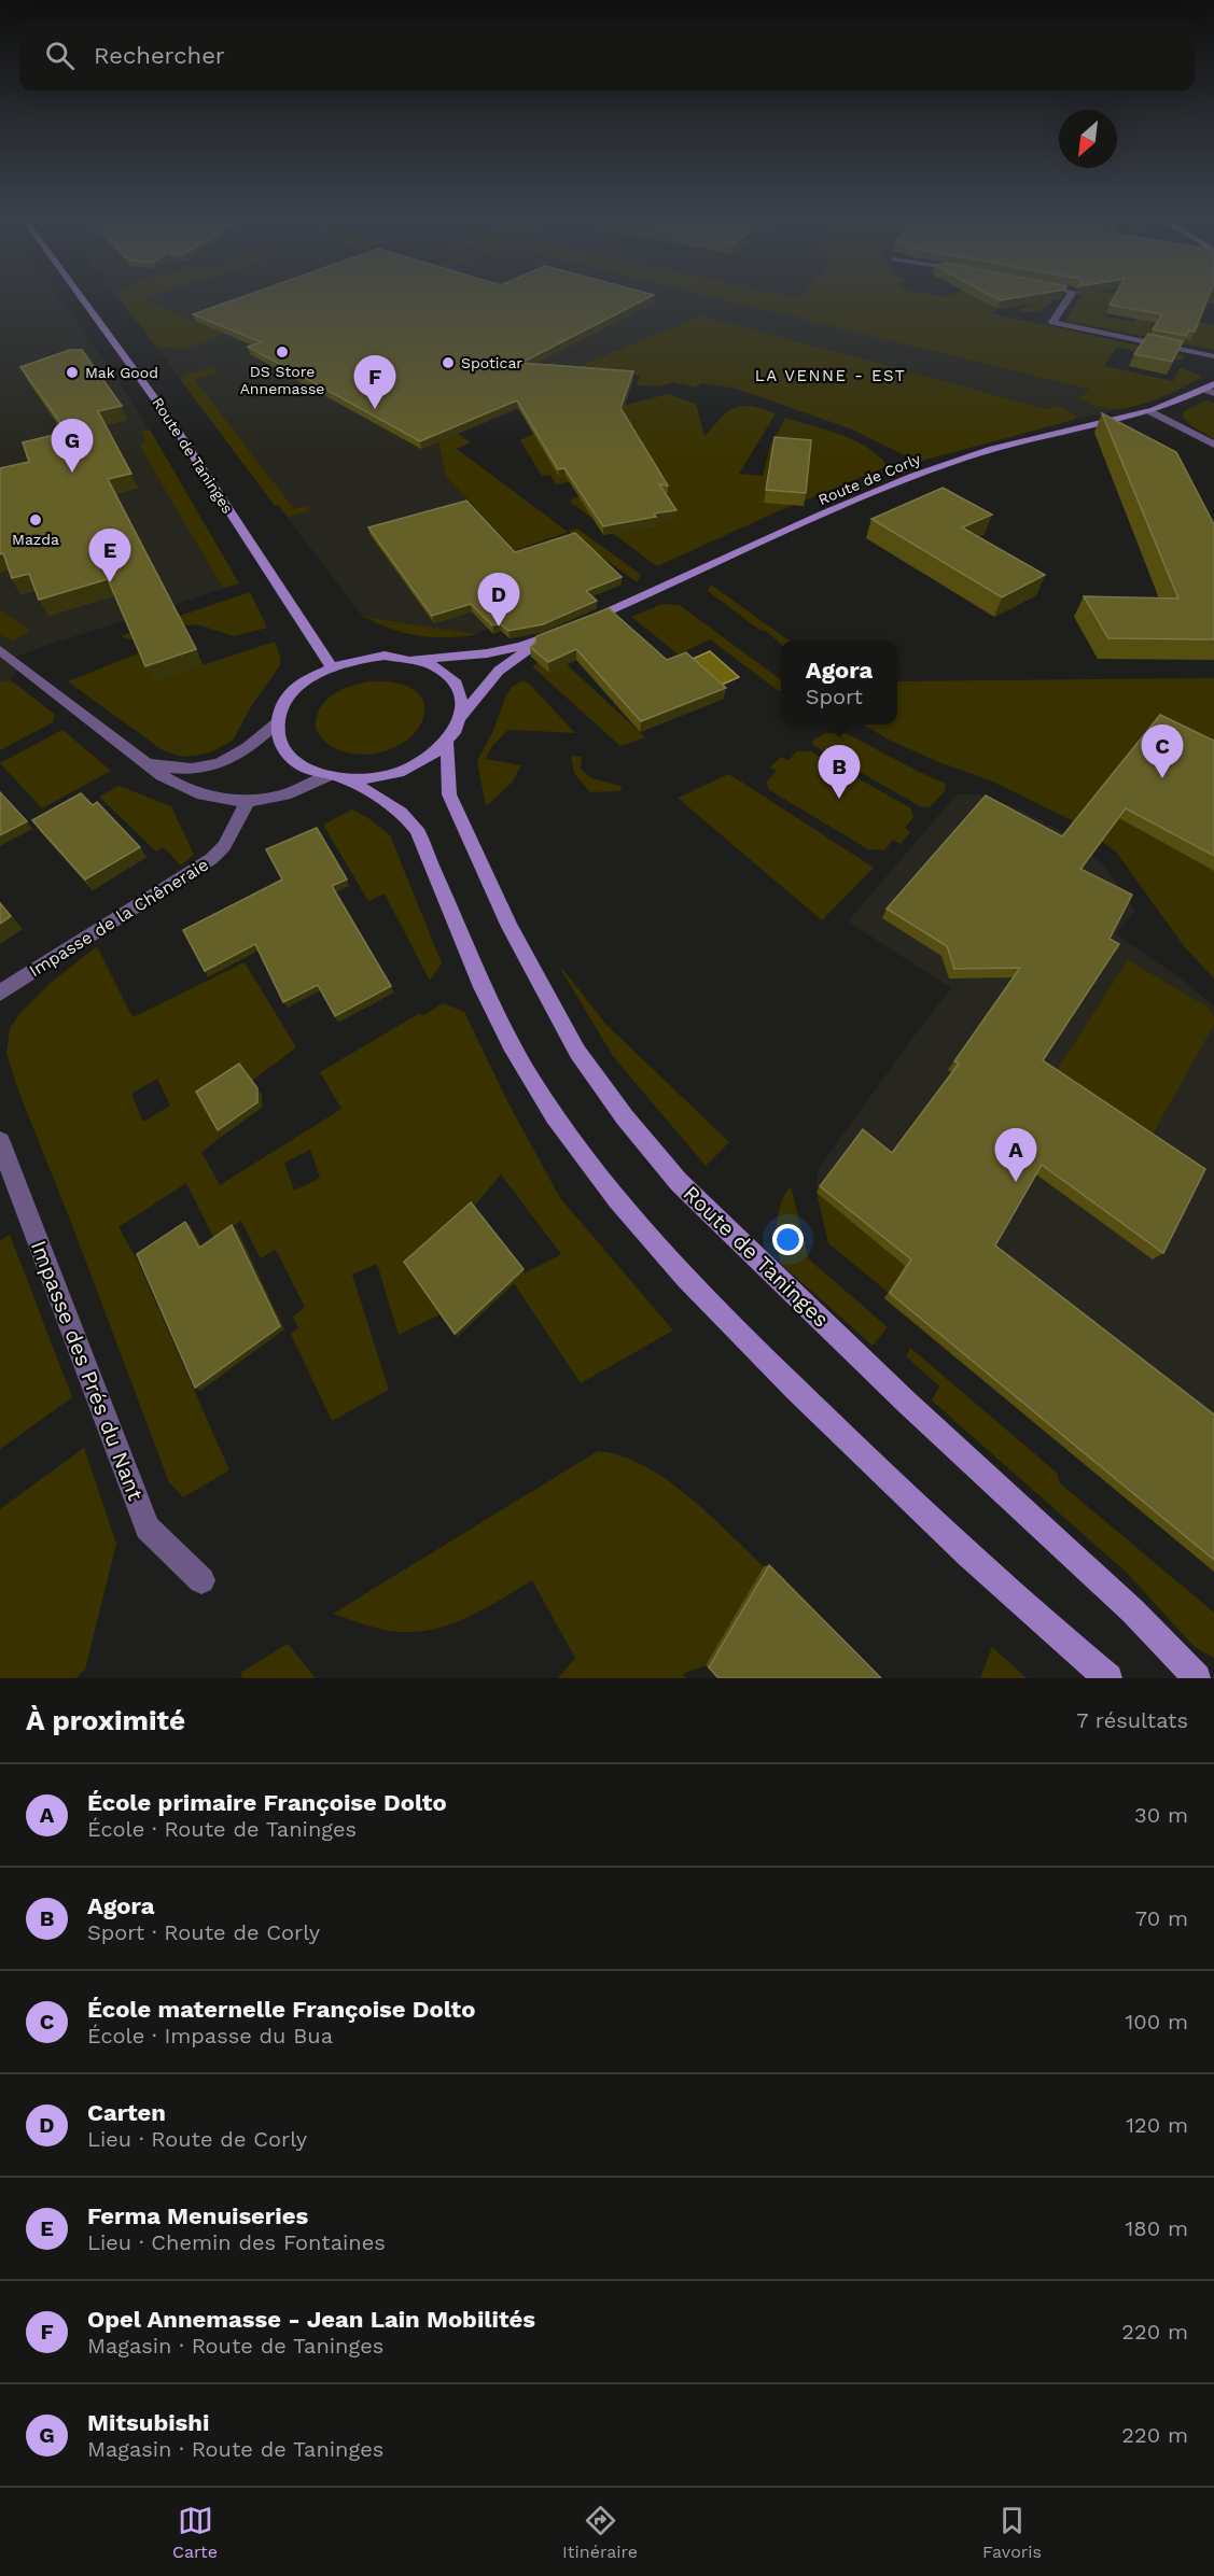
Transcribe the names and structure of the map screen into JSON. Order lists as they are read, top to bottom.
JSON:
{
  "streets": {
    "main road": ["Route de Taninges", "Route de Corly"],
    "street": ["Impasse de la Chêneraie", "Impasse des Prés du Nant"]
  },
  "crossings": [
    ["Route de Taninges", "Route de Corly"]
  ],
  "districts": ["LA VENNE - EST"],
  "places": [
    "DS Store Annemasse",
    "Spoticar",
    "Mak Good",
    "Mazda"
  ],
  "north": "bottom left",
  "page": {
    "search": "Rechercher",
    "pins": [
      "F",
      "G",
      "E",
      "D",
      "C",
      "B",
      "A"
    ],
    "popup": ["Agora", "Sport"],
    "heading": ["À proximité", "7 résultats"],
    "list": [
      {
        "mark": "A",
        "name": "École primaire Françoise Dolto",
        "note": "École · Route de Taninges",
        "value": "30 m"
      },
      {
        "mark": "B",
        "name": "Agora",
        "note": "Sport · Route de Corly",
        "value": "70 m"
      },
      {
        "mark": "C",
        "name": "École maternelle Françoise Dolto",
        "note": "École · Impasse du Bua",
        "value": "100 m"
      },
      {
        "mark": "D",
        "name": "Carten",
        "note": "Lieu · Route de Corly",
        "value": "120 m"
      },
      {
        "mark": "E",
        "name": "Ferma Menuiseries",
        "note": "Lieu · Chemin des Fontaines",
        "value": "180 m"
      },
      {
        "mark": "F",
        "name": "Opel Annemasse - Jean Lain Mobilités",
        "note": "Magasin · Route de Taninges",
        "value": "220 m"
      },
      {
        "mark": "G",
        "name": "Mitsubishi",
        "note": "Magasin · Route de Taninges",
        "value": "220 m"
      }
    ],
    "nav": ["Carte", "Itinéraire", "Favoris"]
  }
}
